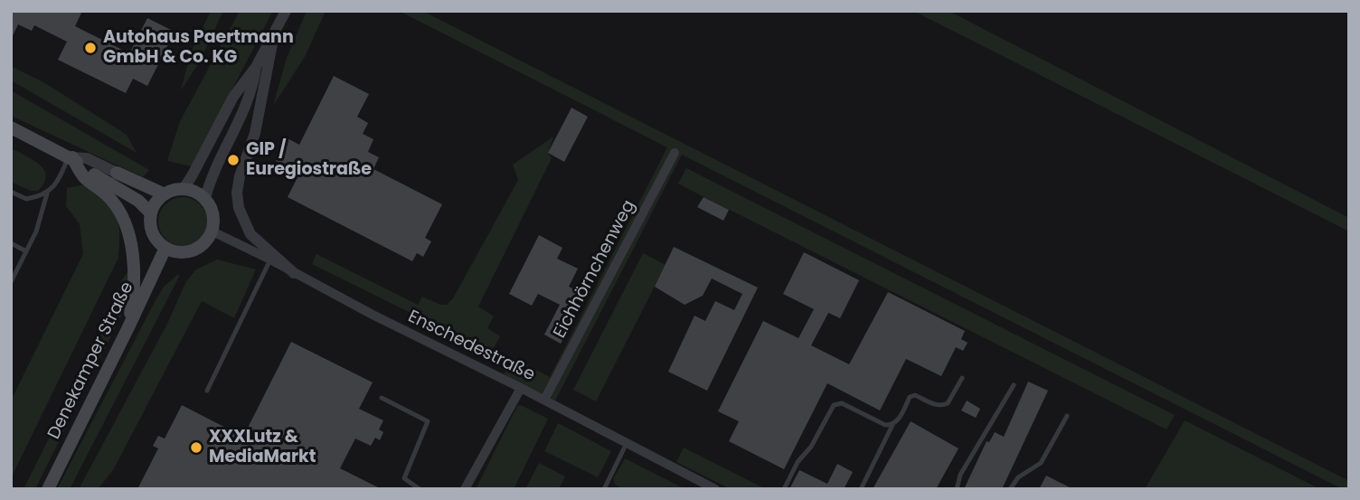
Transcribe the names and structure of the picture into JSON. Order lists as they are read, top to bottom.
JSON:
{
  "streets": {
    "main road": ["Denekamper Straße"],
    "street": ["Eichhörnchenweg", "Enschedestraße"]
  },
  "crossings": [
    ["Eichhörnchenweg", "Enschedestraße"],
    ["Enschedestraße", "Denekamper Straße"]
  ],
  "places": ["Autohaus Paertmann GmbH & Co. KG", "GIP / Euregiostraße", "XXXLutz & MediaMarkt"]
}
